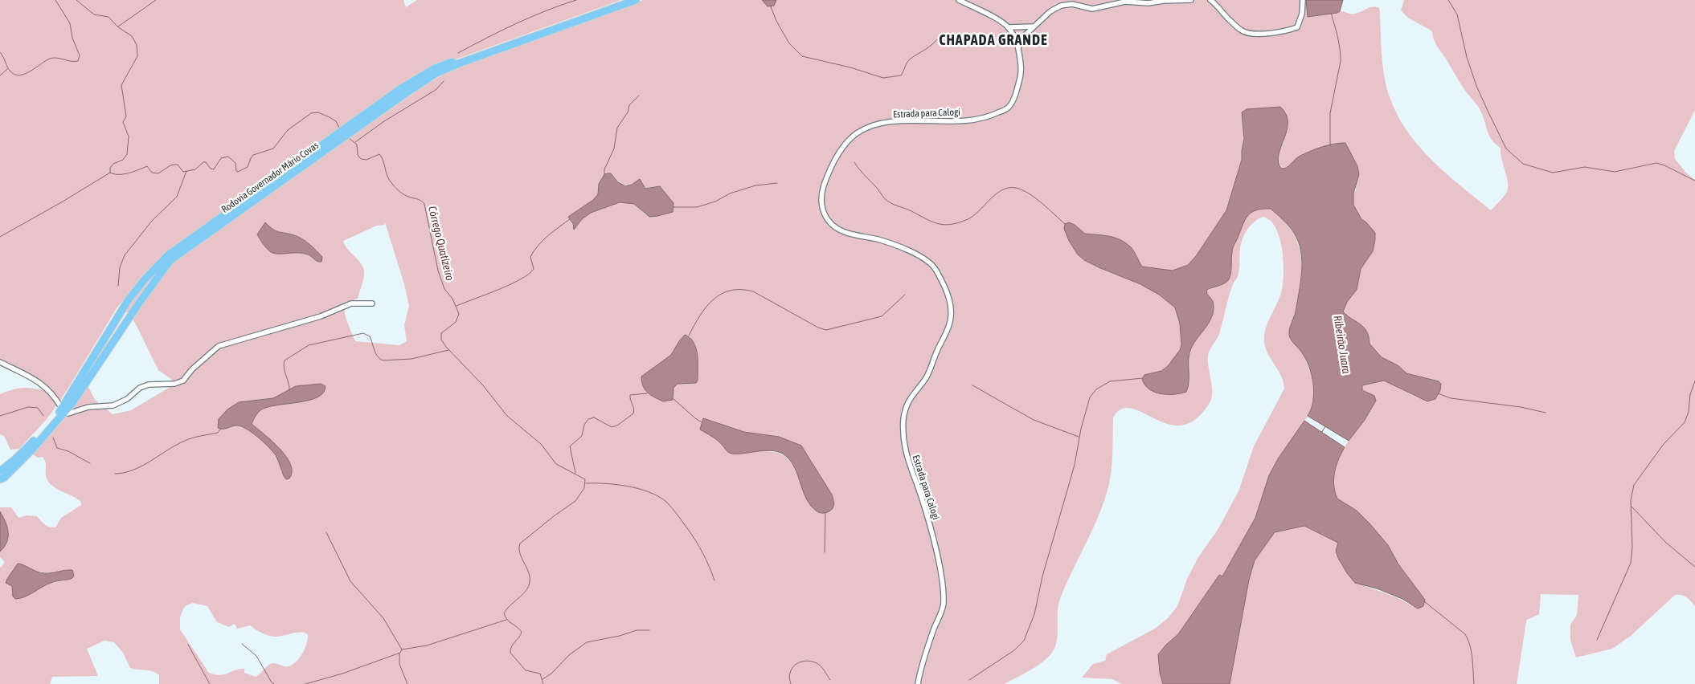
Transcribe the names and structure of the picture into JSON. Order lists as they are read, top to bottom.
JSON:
{
  "streets": {
    "highway": ["Rodovia Governador Mário Covas"],
    "street": ["Estrada para Calogi"]
  },
  "districts": ["CHAPADA GRANDE"],
  "water": ["Córrego Quatizeiro", "Ribeirão Juara"]
}
